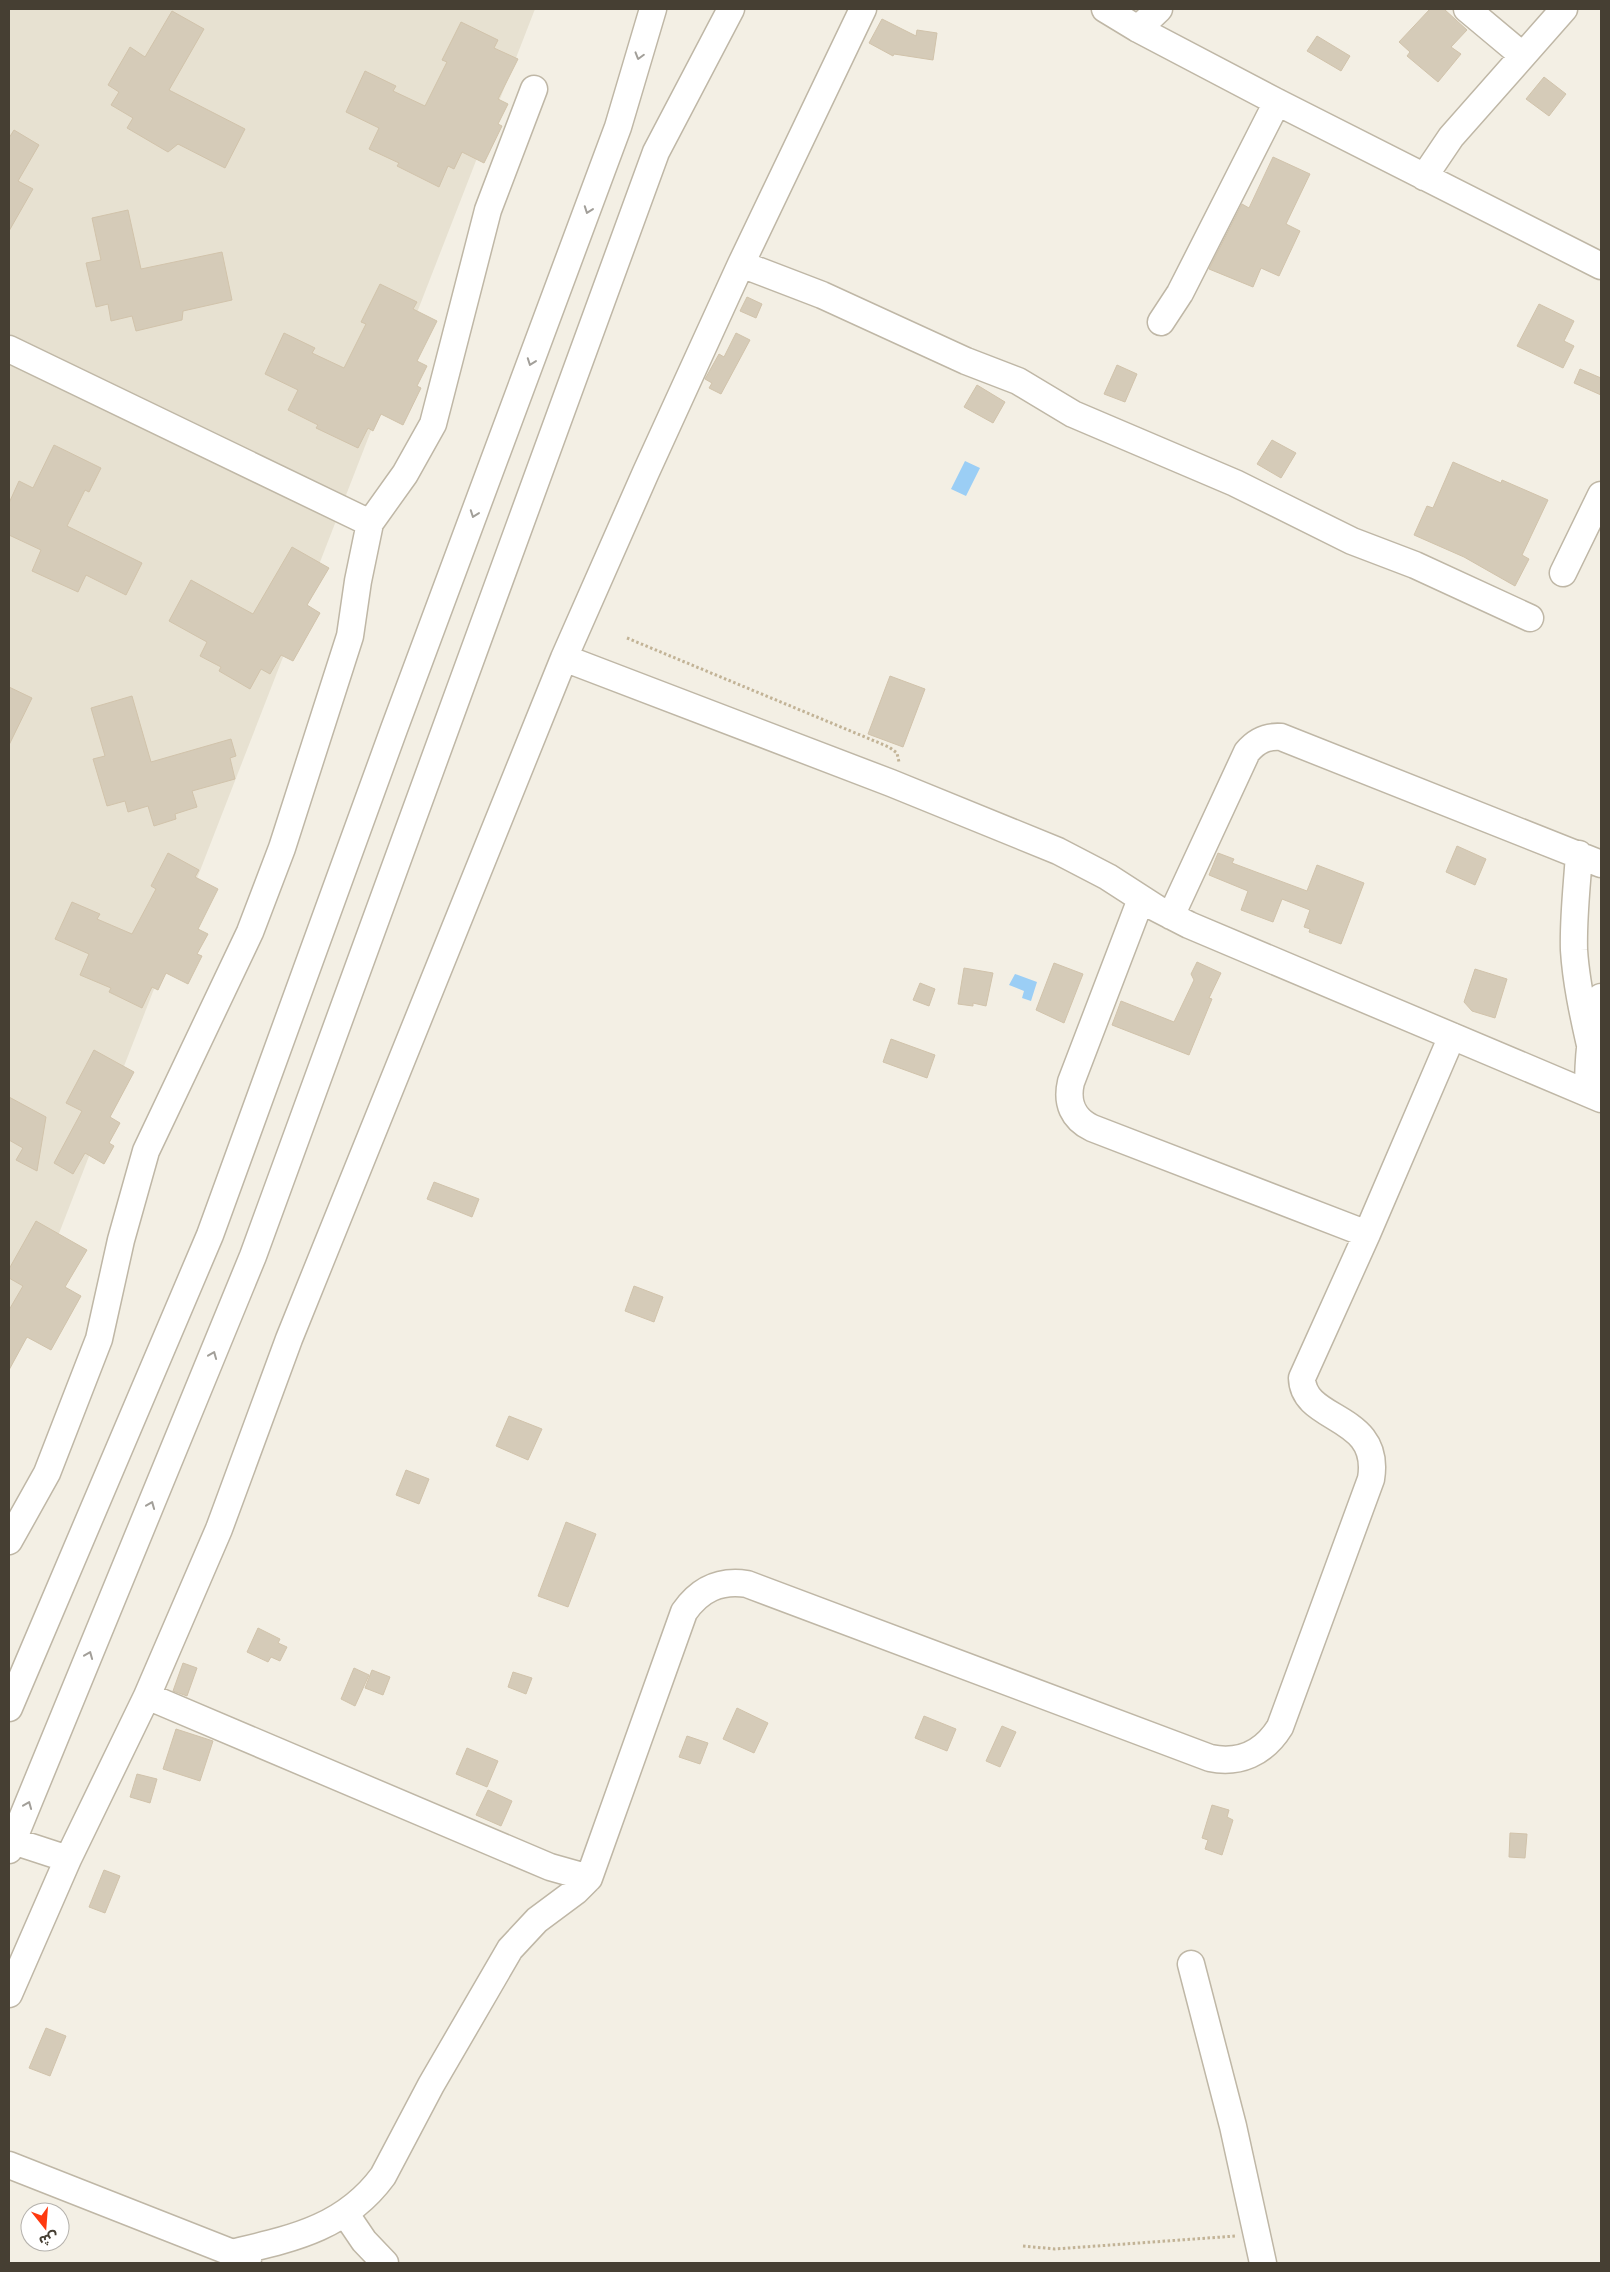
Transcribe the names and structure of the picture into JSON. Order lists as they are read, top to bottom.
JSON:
{
  "north": "bottom"
}
